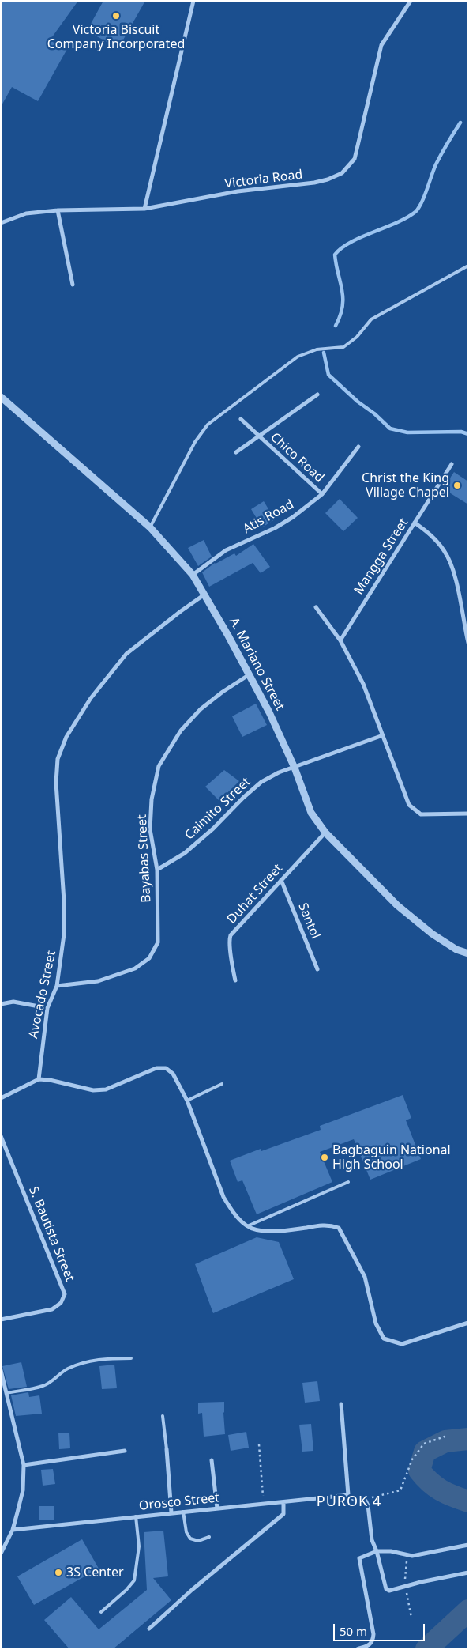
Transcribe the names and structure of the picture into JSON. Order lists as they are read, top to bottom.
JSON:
{
  "streets": {
    "street": [
      "Victoria Road",
      "Chico Road",
      "Atis Road",
      "Mangga Street",
      "A. Mariano Street",
      "Caimito Street",
      "Bayabas Street",
      "Duhat Street",
      "Santol",
      "Avocado Street",
      "S. Bautista Street",
      "Orosco Street"
    ]
  },
  "crossings": [
    ["Chico Road", "Atis Road"],
    ["Atis Road", "A. Mariano Street"],
    ["A. Mariano Street", "Caimito Street"],
    ["A. Mariano Street", "Bayabas Street"],
    ["A. Mariano Street", "Duhat Street"],
    ["A. Mariano Street", "Avocado Street"],
    ["Caimito Street", "Bayabas Street"],
    ["Bayabas Street", "Avocado Street"],
    ["Duhat Street", "Santol"]
  ],
  "districts": ["PUROK 4"],
  "places": [
    "Victoria Biscuit Company Incorporated",
    "Christ the King Village Chapel",
    "Bagbaguin National High School",
    "3S Center"
  ],
  "scale_bar": "50 m"
}
